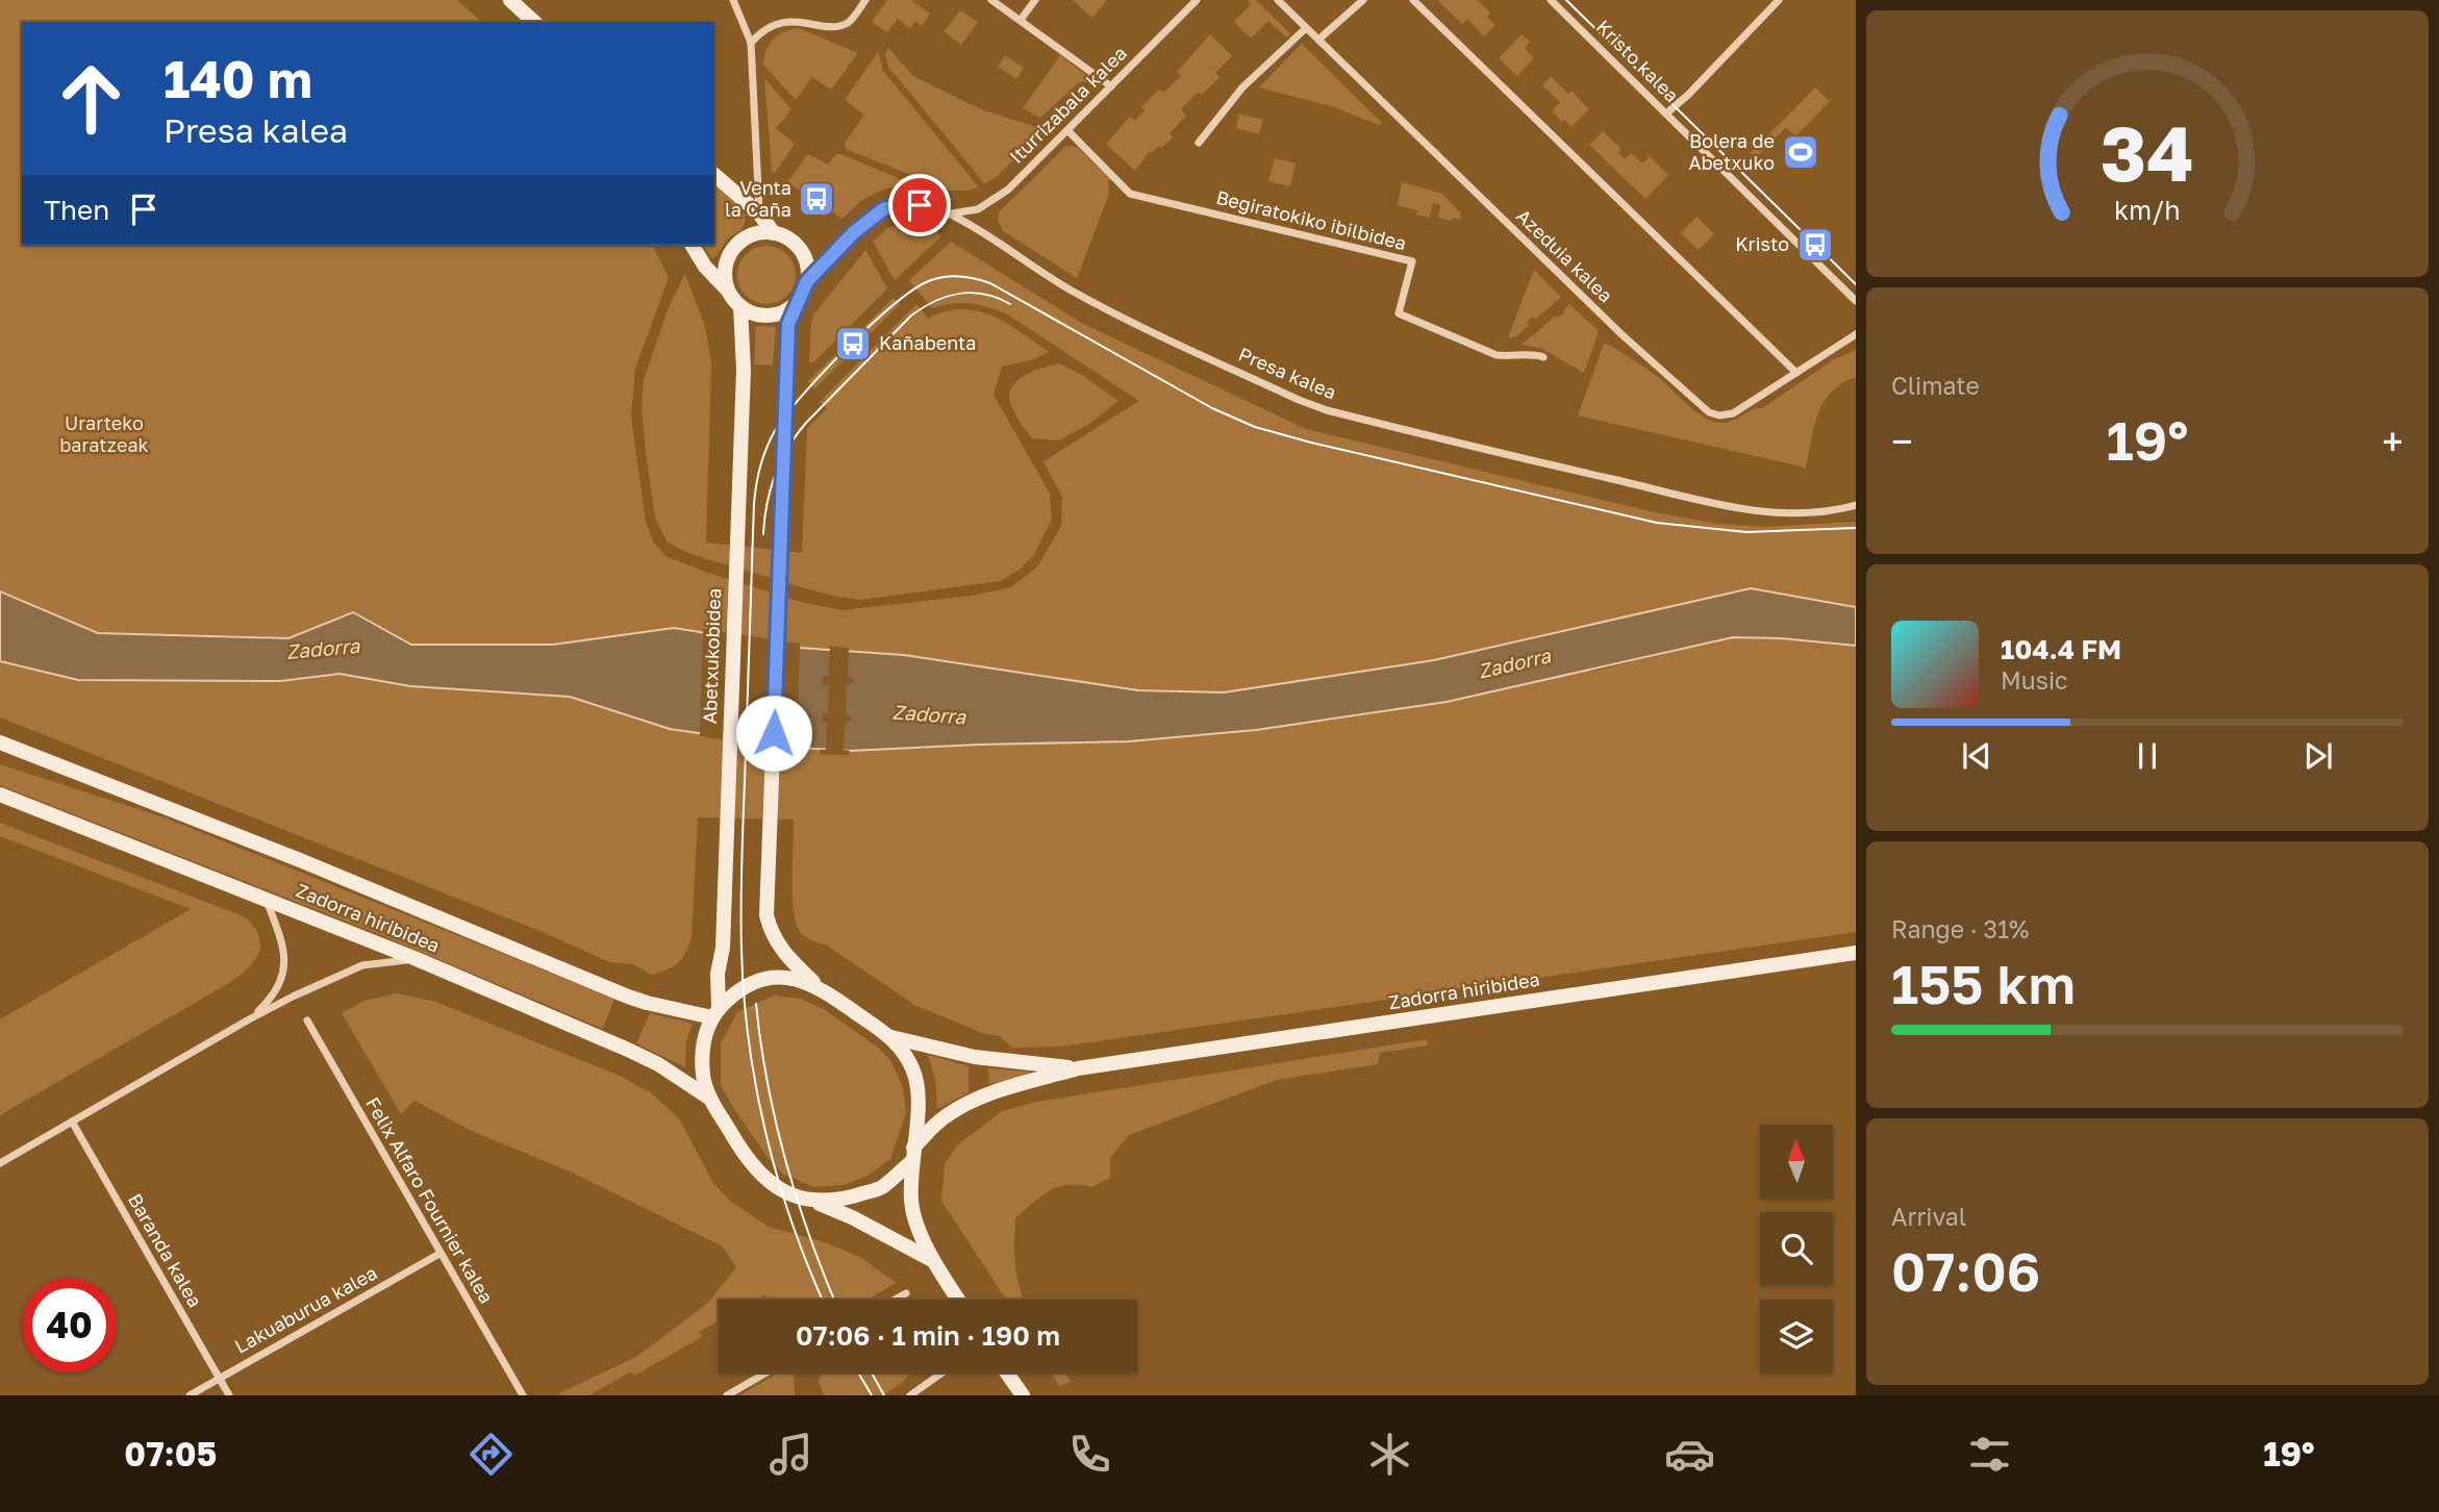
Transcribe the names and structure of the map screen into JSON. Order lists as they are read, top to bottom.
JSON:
{
  "streets": {
    "main road": ["Abetxukobidea", "Zadorra hiribidea"],
    "street": [
      "Kristo kalea",
      "Iturrizabala kalea",
      "Begiratokiko ibilbidea",
      "Azeduia kalea",
      "Presa kalea",
      "Felix Alfaro Fournier kalea",
      "Baranda kalea",
      "Lakuaburua kalea"
    ]
  },
  "crossings": [
    ["Iturrizabala kalea", "Begiratokiko ibilbidea"],
    ["Iturrizabala kalea", "Presa kalea"],
    ["Presa kalea", "Abetxukobidea"],
    ["Abetxukobidea", "Zadorra hiribidea"],
    ["Felix Alfaro Fournier kalea", "Lakuaburua kalea"],
    ["Baranda kalea", "Lakuaburua kalea"]
  ],
  "water": ["Zadorra"],
  "parks": ["Urarteko baratzeak"],
  "places": {
    "sports": ["Bolera de Abetxuko"],
    "bus stop": ["Venta la Caña", "Kristo", "Kañabenta"]
  },
  "north": "top",
  "page": {
    "turn": ["140 m", "Presa kalea"],
    "then": "Then",
    "tile": [
      "Climate",
      ["Range · 31%", "155 km"],
      ["Arrival", "07:06"]
    ],
    "heat": ["−", "19°", "+"],
    "song": ["104.4 FM", "Music"],
    "limit": "40",
    "trip": "07:06 · 1 min · 190 m",
    "tabs": ["07:05", "19°"],
    "gauge": ["34", "km/h"]
  }
}
